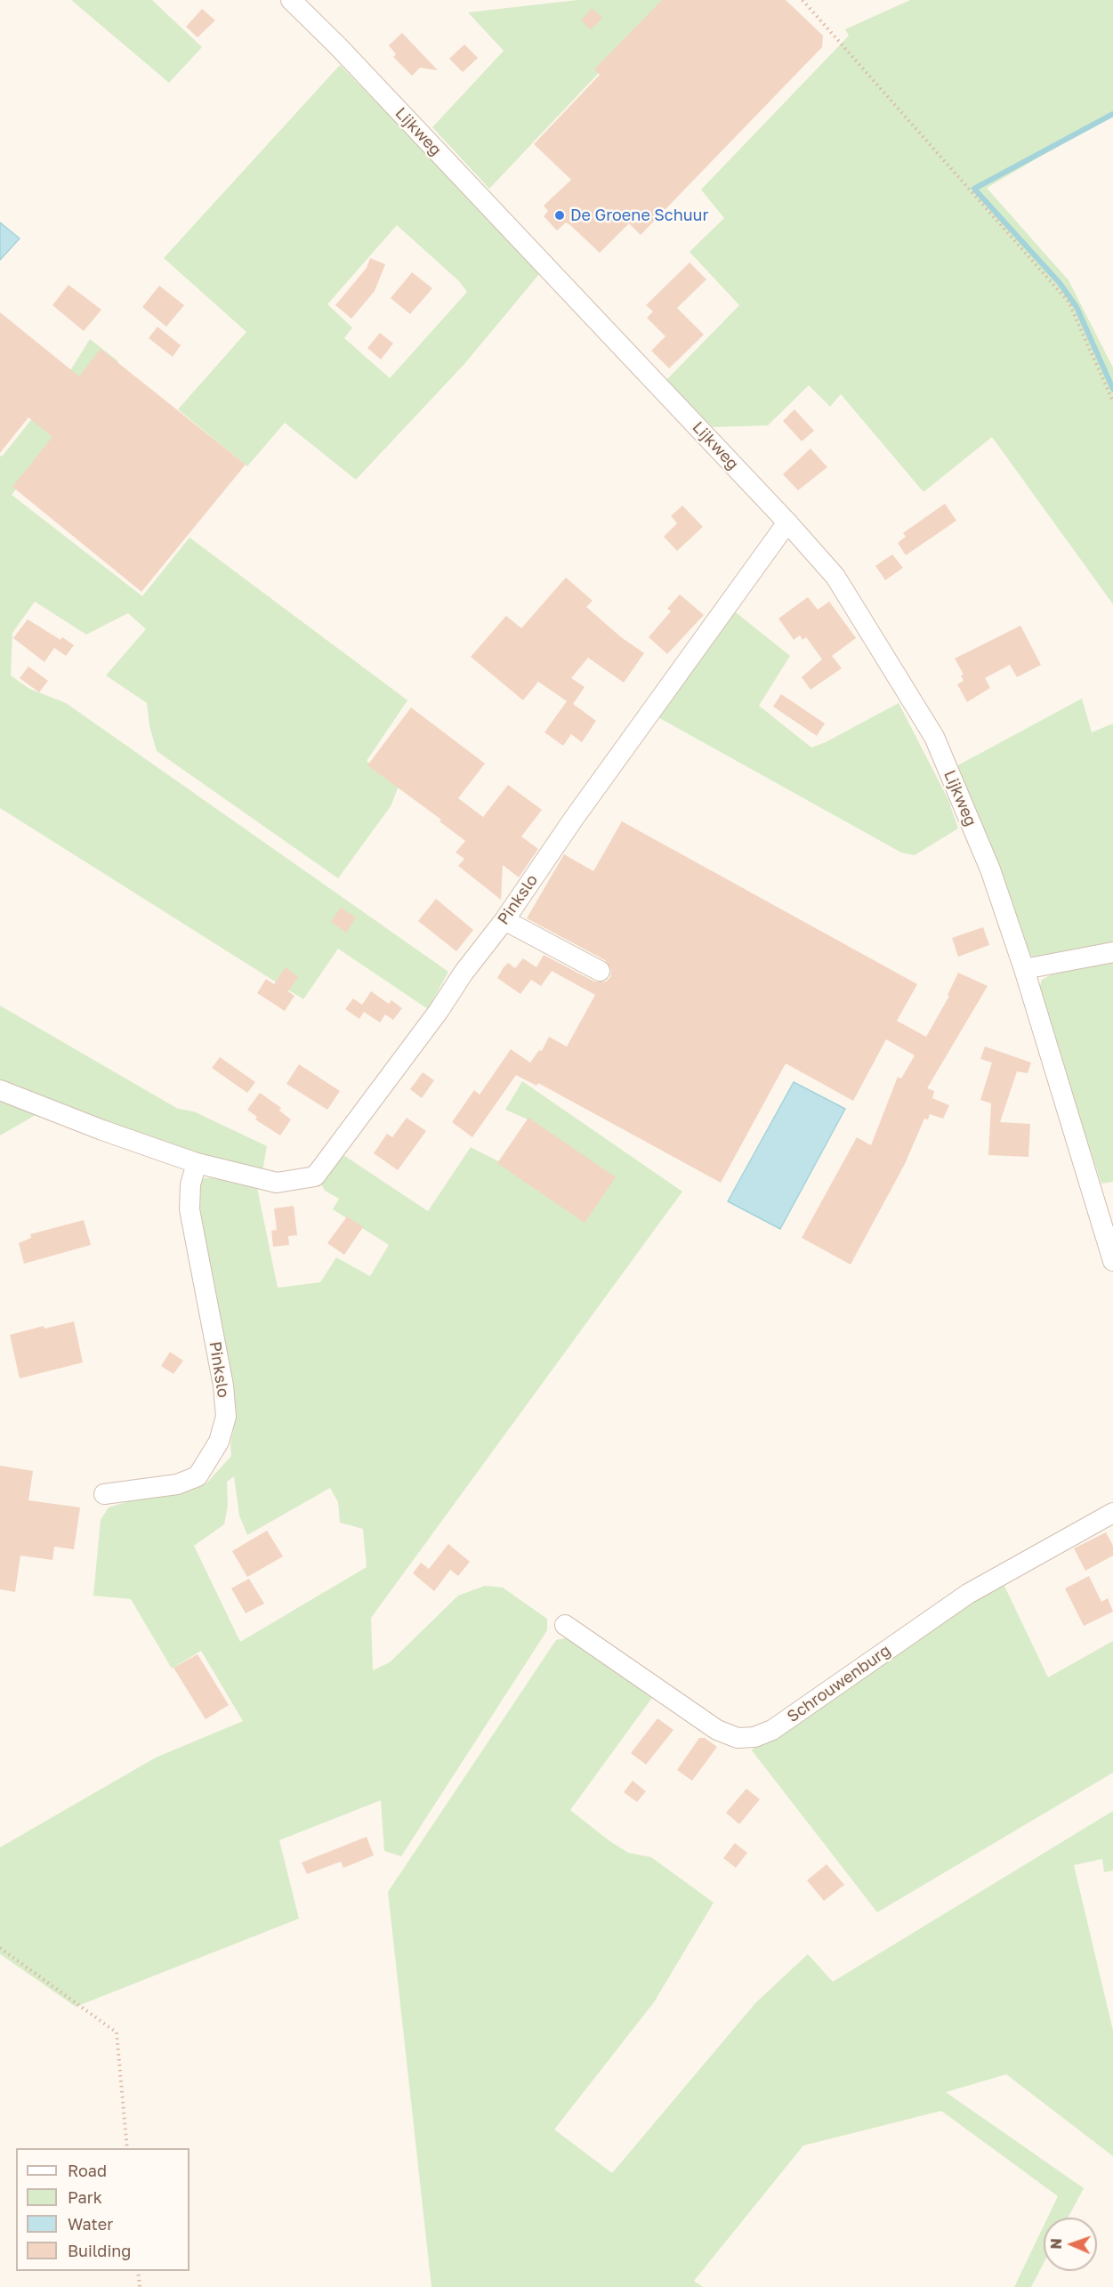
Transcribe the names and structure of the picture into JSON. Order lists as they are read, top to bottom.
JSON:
{
  "streets": {
    "street": ["Lijkweg", "Pinkslo", "Schrouwenburg"]
  },
  "crossings": [
    ["Lijkweg", "Pinkslo"]
  ],
  "places": ["De Groene Schuur"],
  "legend": [
    "Road",
    "Park",
    "Water",
    "Building"
  ],
  "north": "left"
}
